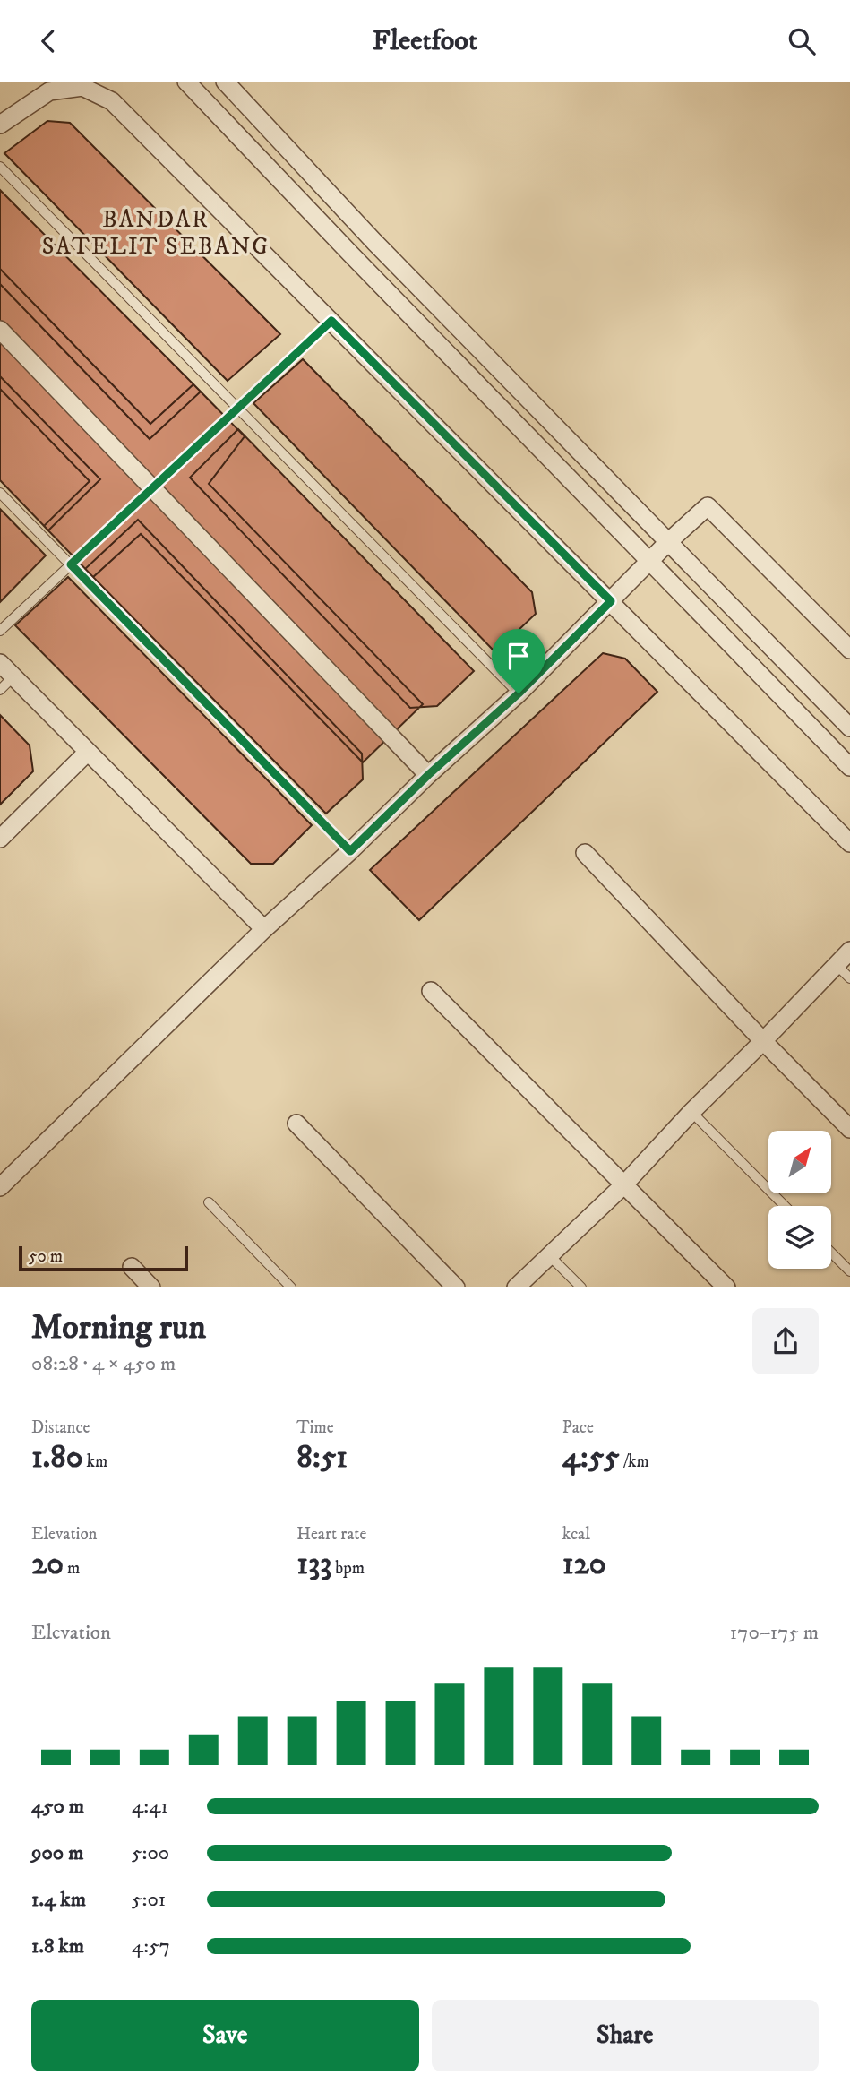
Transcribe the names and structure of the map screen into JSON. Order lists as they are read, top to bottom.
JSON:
{
  "districts": ["BANDAR SATELIT SEBANG"],
  "scale_bar": "50 m",
  "north": "top right",
  "page": {
    "header": "Fleetfoot",
    "scale": "50 m",
    "heading": ["Morning run", "08:28 · 4 × 450 m"],
    "stats": [
      ["Distance", "1.80 km"],
      ["Time", "8:51"],
      ["Pace", "4:55 /km"],
      ["Elevation", "20 m"],
      ["Heart rate", "133 bpm"],
      ["kcal", "120"]
    ],
    "chart": ["Elevation", "170–175 m"],
    "list": [
      {
        "name": "450 m",
        "note": "4:41"
      },
      {
        "name": "900 m",
        "note": "5:00"
      },
      {
        "name": "1.4 km",
        "note": "5:01"
      },
      {
        "name": "1.8 km",
        "note": "4:57"
      }
    ],
    "buttons": ["Save", "Share"]
  }
}
